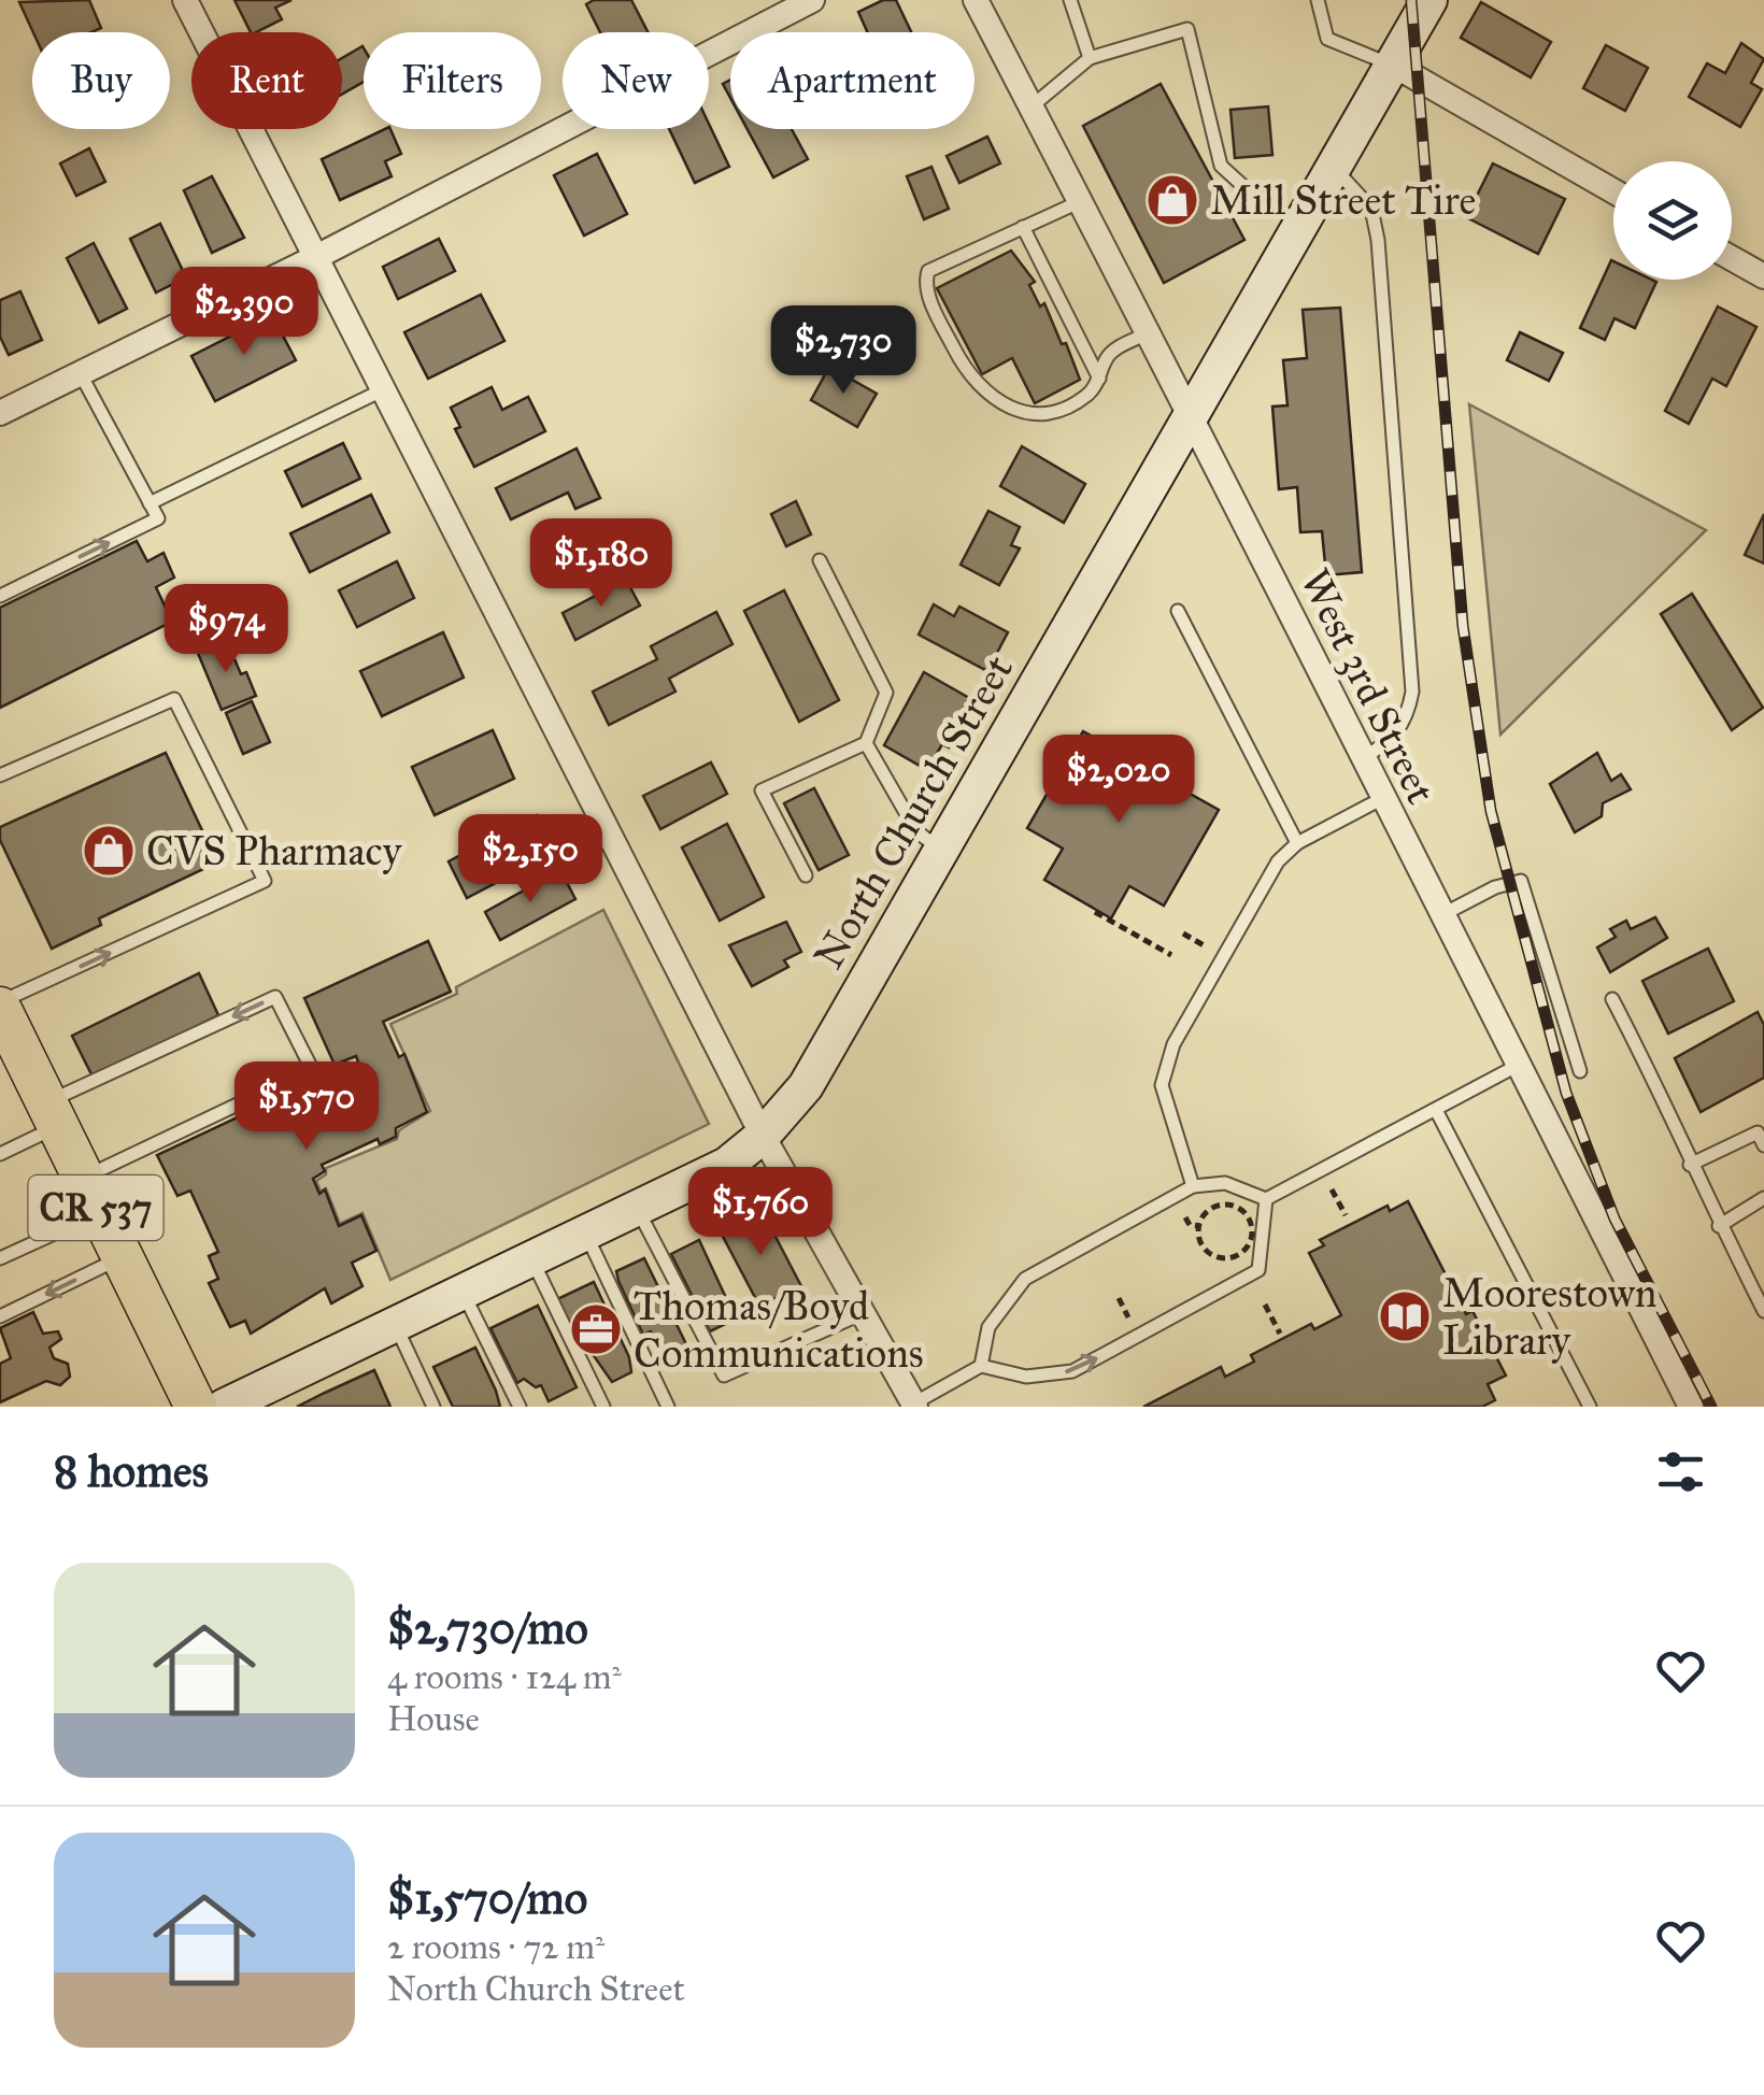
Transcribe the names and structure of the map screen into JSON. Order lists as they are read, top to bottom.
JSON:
{
  "streets": {
    "main road": ["North Church Street", "CR 537"],
    "street": ["West 3rd Street"]
  },
  "crossings": [
    ["West 3rd Street", "North Church Street"]
  ],
  "places": {
    "shop": ["Mill Street Tire", "CVS Pharmacy"],
    "library": ["Moorestown Library"],
    "office": ["Thomas/Boyd Communications"]
  },
  "page": {
    "chip": [
      "Buy",
      "Rent",
      "Filters",
      "New",
      "Apartment"
    ],
    "price": [
      "$2,390",
      "$2,730",
      "$1,180",
      "$974",
      "$2,020",
      "$2,150",
      "$1,570",
      "$1,760"
    ],
    "heading": "8 homes",
    "list": [
      {
        "name": "$2,730/mo",
        "note": "4 rooms · 124 m² · House"
      },
      {
        "name": "$1,570/mo",
        "note": "2 rooms · 72 m² · North Church Street"
      }
    ]
  }
}
